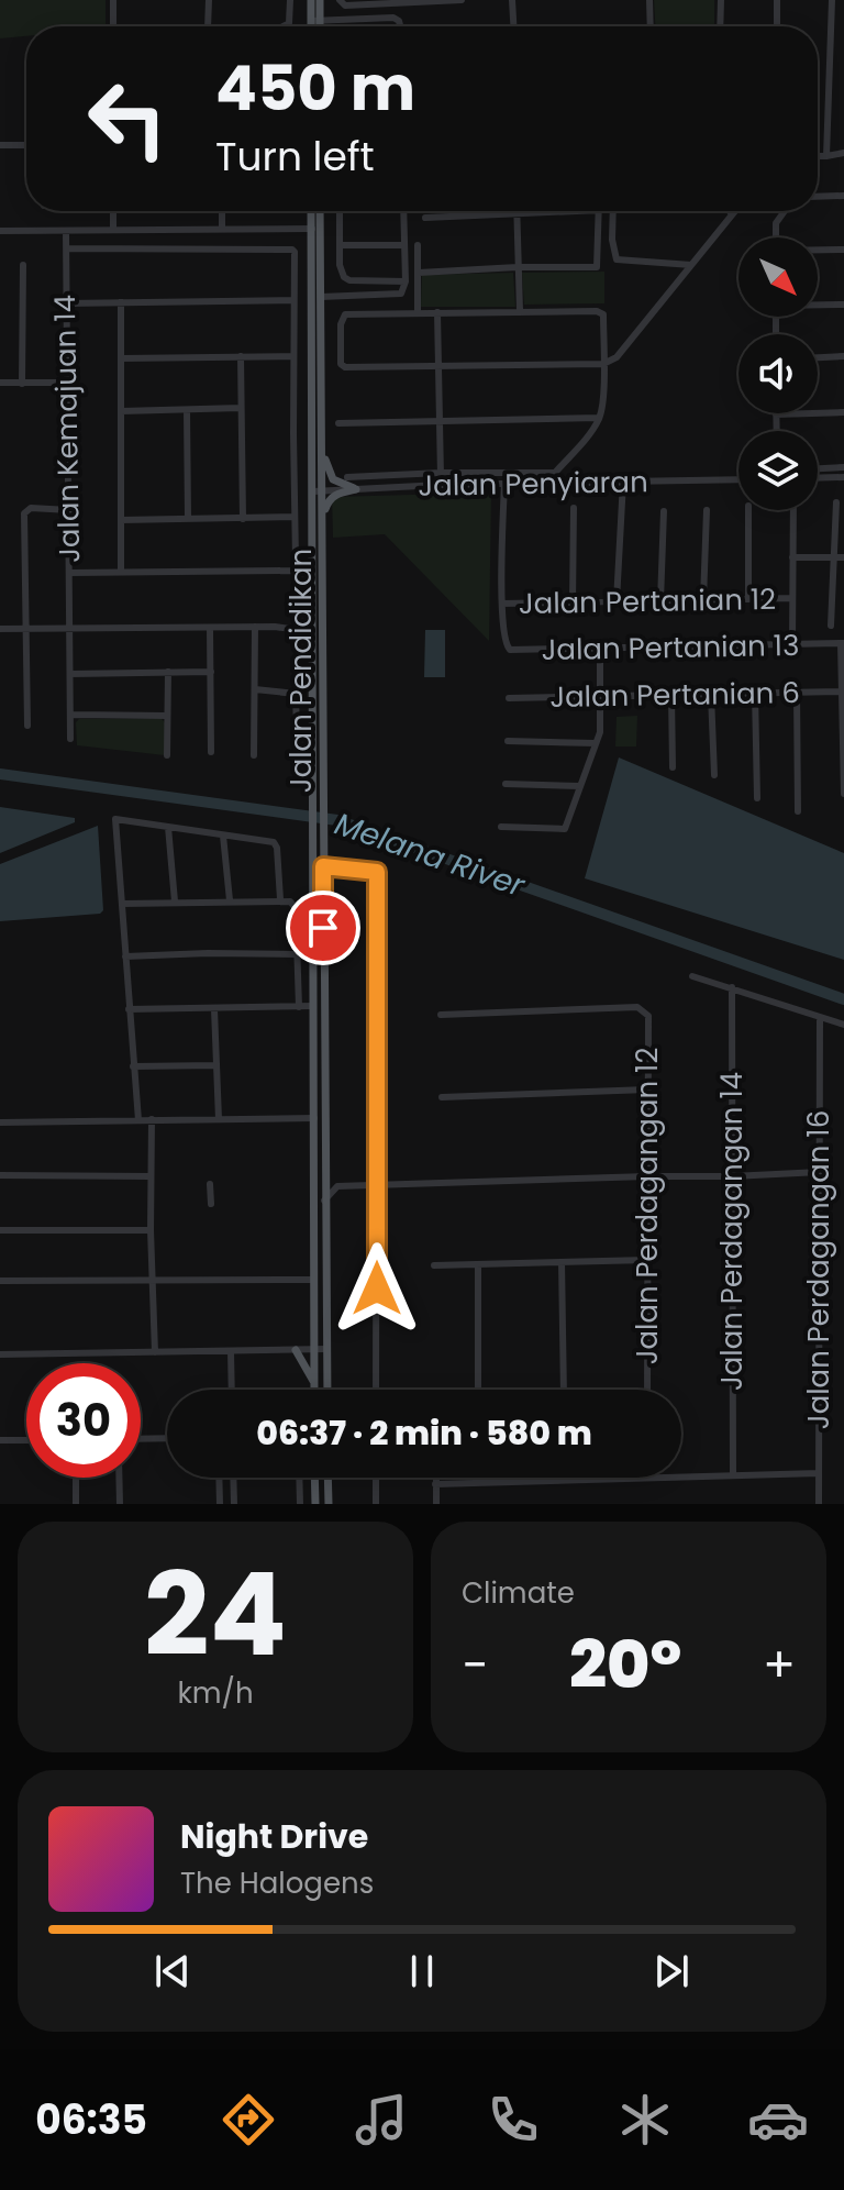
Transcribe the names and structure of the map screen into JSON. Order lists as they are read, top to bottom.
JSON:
{
  "streets": {
    "main road": ["Jalan Pendidikan"],
    "street": [
      "Jalan Kemajuan 14",
      "Jalan Penyiaran",
      "Jalan Pertanian 12",
      "Jalan Pertanian 13",
      "Jalan Pertanian 6",
      "Jalan Perdagangan 12",
      "Jalan Perdagangan 14",
      "Jalan Perdagangan 16"
    ]
  },
  "crossings": [
    ["Jalan Penyiaran", "Jalan Pertanian 13"],
    ["Jalan Penyiaran", "Jalan Pendidikan"],
    ["Jalan Pertanian 12", "Jalan Pertanian 13"]
  ],
  "water": ["Melana River"],
  "north": "bottom right",
  "page": {
    "turn": ["450 m", "Turn left"],
    "limit": "30",
    "trip": "06:37 · 2 min · 580 m",
    "tile": [
      ["24", "km/h"],
      "Climate"
    ],
    "heat": ["−", "20°", "+"],
    "song": ["Night Drive", "The Halogens"],
    "tabs": "06:35"
  }
}
